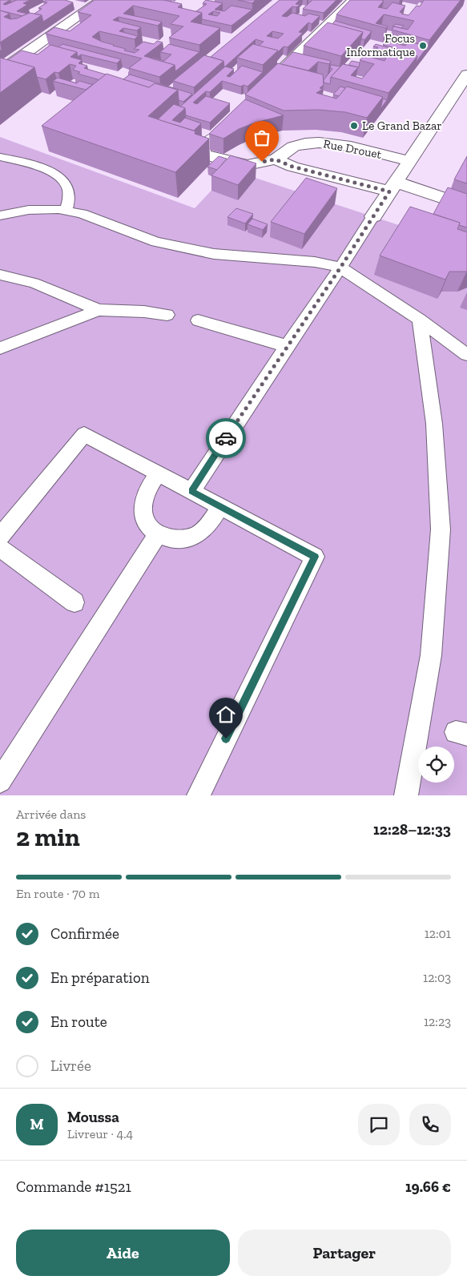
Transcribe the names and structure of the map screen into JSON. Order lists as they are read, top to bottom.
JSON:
{
  "streets": {
    "street": ["Rue Drouet"]
  },
  "places": ["Focus Informatique", "Le Grand Bazar"],
  "page": {
    "heading": ["2 min", "Arrivée dans", "12:28–12:33"],
    "panel": [
      "Moussa",
      "Livreur · 4.4",
      "Commande #1521",
      "19.66 €"
    ],
    "bar": "En route · 70 m",
    "list": [
      ["Confirmée", "12:01"],
      ["En préparation", "12:03"],
      ["En route", "12:23"],
      "Livrée"
    ],
    "round": "M",
    "buttons": ["Aide", "Partager"]
  }
}
